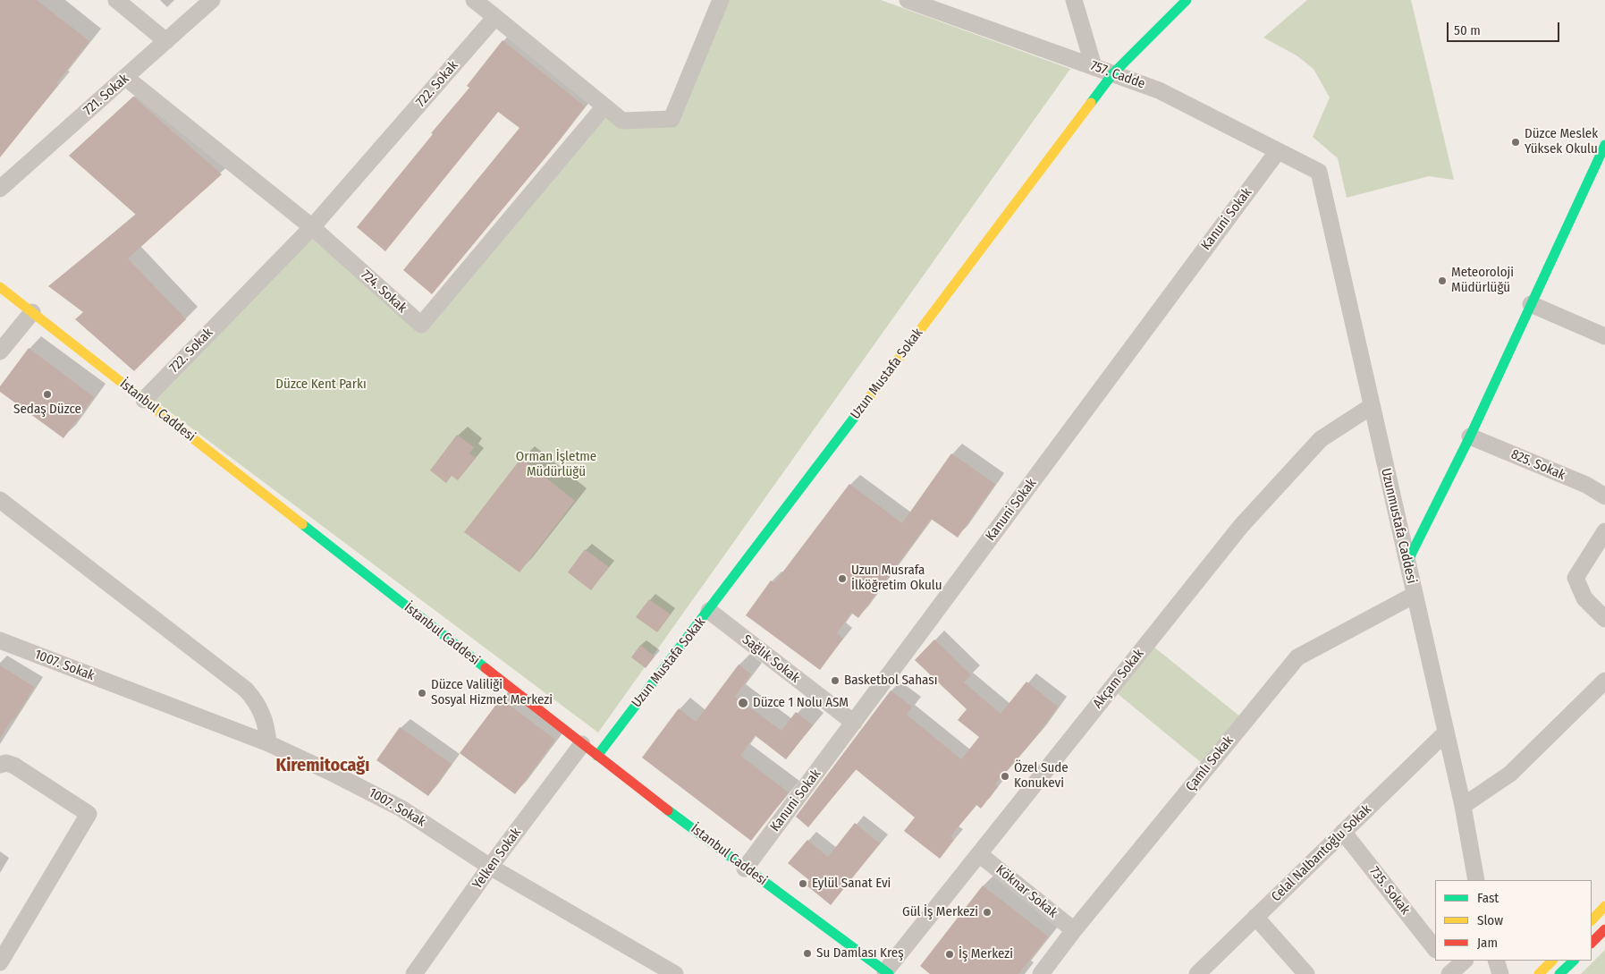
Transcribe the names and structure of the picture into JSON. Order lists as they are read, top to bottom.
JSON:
{
  "streets": {
    "street": [
      "757. Cadde",
      "722. Sokak",
      "721. Sokak",
      "Kanuni Sokak",
      "724. Sokak",
      "Uzun Mustafa Sokak",
      "İstanbul Caddesi",
      "825. Sokak",
      "Uzunmustafa Caddesi",
      "Sağlık Sokak",
      "1007. Sokak",
      "Akçam Sokak",
      "Çamlı Sokak",
      "Celal Nalbantoğlu Sokak",
      "Yelken Sokak",
      "735. Sokak",
      "Köknar Sokak"
    ]
  },
  "crossings": [
    ["757. Cadde", "Kanuni Sokak"],
    ["757. Cadde", "Uzun Mustafa Sokak"],
    ["757. Cadde", "Uzunmustafa Caddesi"],
    ["722. Sokak", "724. Sokak"],
    ["722. Sokak", "İstanbul Caddesi"],
    ["721. Sokak", "724. Sokak"],
    ["Kanuni Sokak", "İstanbul Caddesi"],
    ["Kanuni Sokak", "Sağlık Sokak"],
    ["Uzun Mustafa Sokak", "İstanbul Caddesi"],
    ["Uzun Mustafa Sokak", "Sağlık Sokak"],
    ["İstanbul Caddesi", "Akçam Sokak"],
    ["İstanbul Caddesi", "Yelken Sokak"],
    ["Uzunmustafa Caddesi", "Akçam Sokak"],
    ["Uzunmustafa Caddesi", "Çamlı Sokak"],
    ["Uzunmustafa Caddesi", "Celal Nalbantoğlu Sokak"],
    ["1007. Sokak", "Yelken Sokak"],
    ["Akçam Sokak", "Köknar Sokak"],
    ["Çamlı Sokak", "Köknar Sokak"],
    ["Celal Nalbantoğlu Sokak", "735. Sokak"]
  ],
  "districts": ["Kiremitocağı"],
  "parks": ["Düzce Kent Parkı", "Orman İşletme Müdürlüğü"],
  "places": [
    "Düzce Meslek Yüksek Okulu",
    "Meteoroloji Müdürlüğü",
    "Sedaş Düzce",
    "Uzun Musrafa İlköğretim Okulu",
    "Basketbol Sahası",
    "Düzce Valiliği Sosyal Hizmet Merkezi",
    "Düzce 1 Nolu ASM",
    "Özel Sude Konukevi",
    "Eylül Sanat Evi",
    "Gül İş Merkezi",
    "Su Damlası Kreş",
    "İş Merkezi"
  ],
  "legend": ["Fast", "Slow", "Jam"],
  "scale_bar": "50 m"
}
